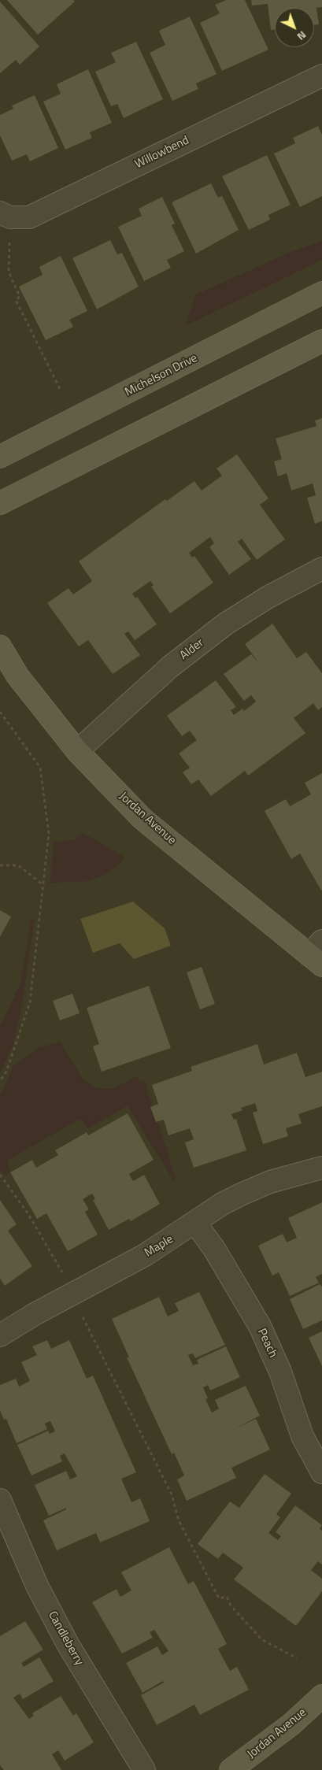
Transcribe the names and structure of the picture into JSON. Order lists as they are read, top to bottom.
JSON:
{
  "streets": {
    "main road": ["Michelson Drive", "Jordan Avenue"],
    "street": [
      "Willowbend",
      "Alder",
      "Maple",
      "Peach",
      "Candleberry"
    ]
  },
  "crossings": [
    ["Alder", "Jordan Avenue"],
    ["Maple", "Peach"]
  ],
  "north": "bottom right"
}
